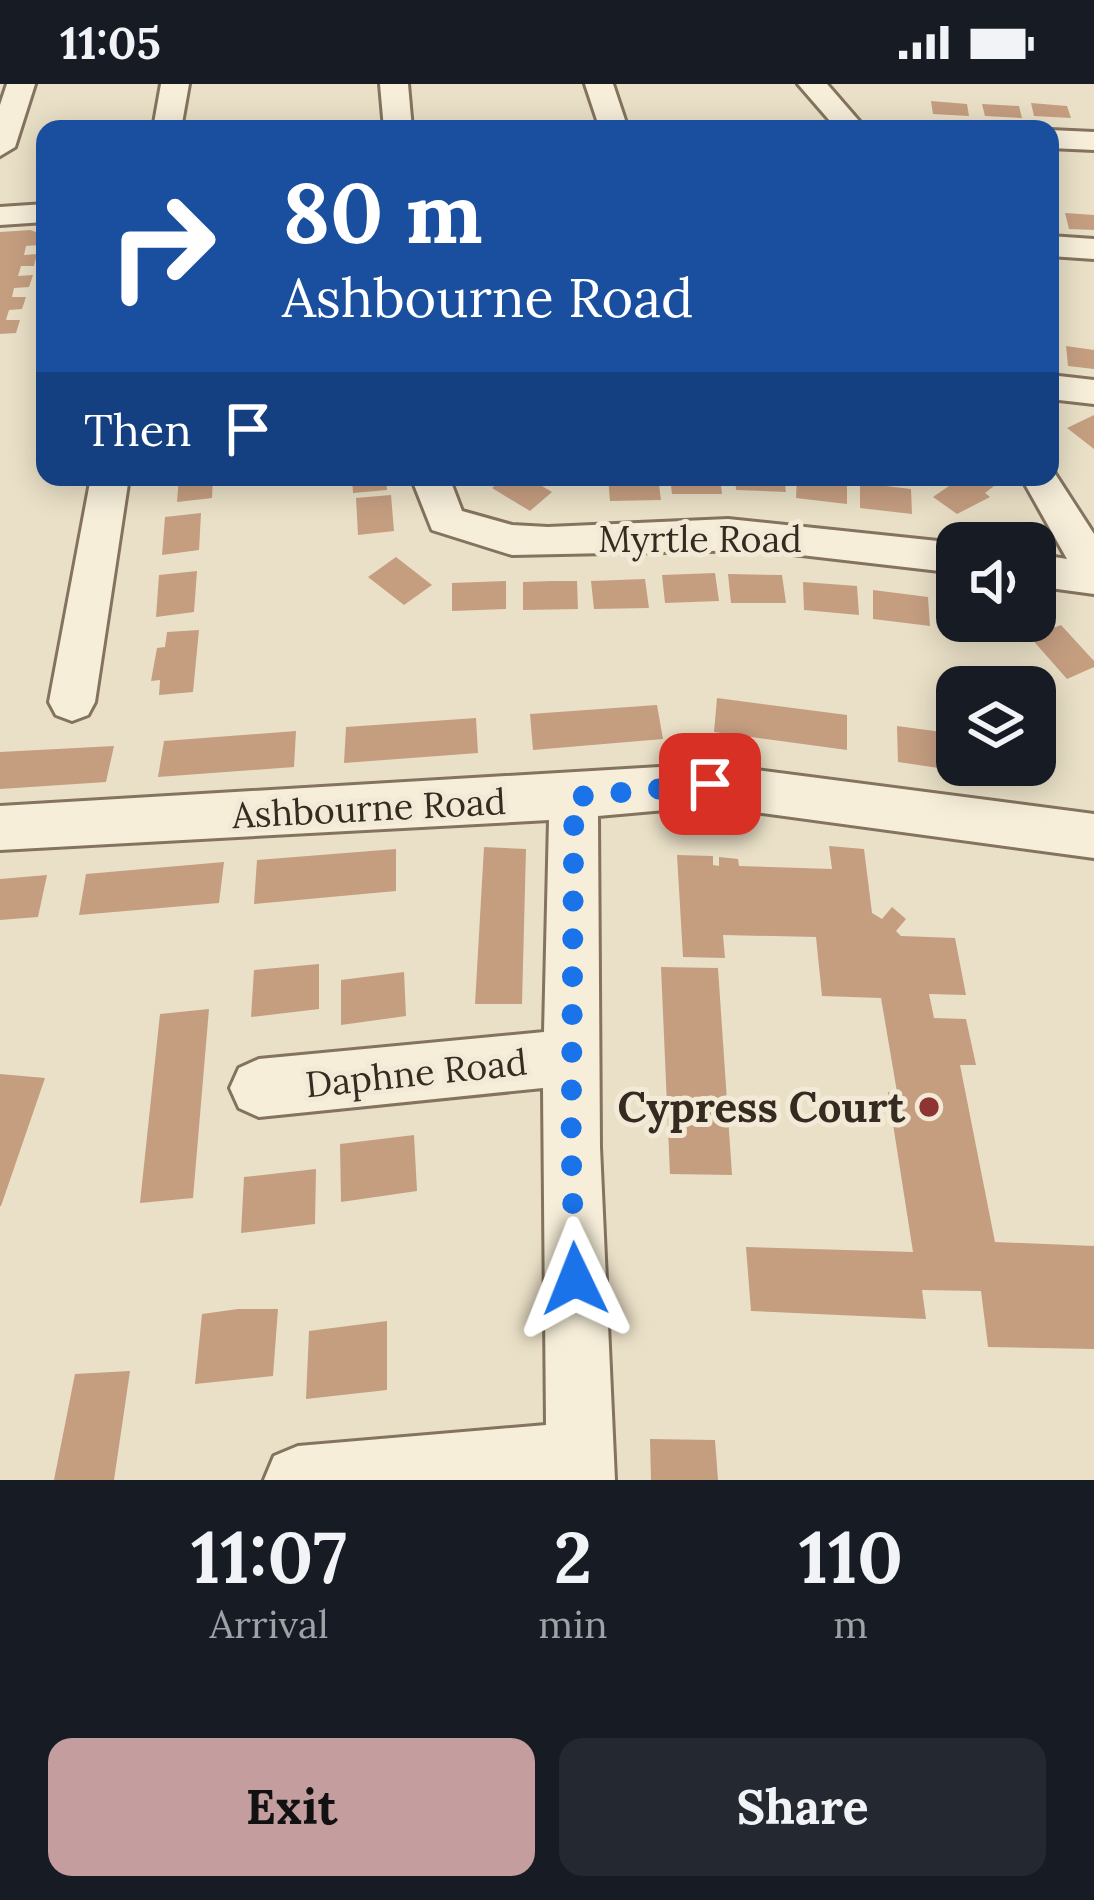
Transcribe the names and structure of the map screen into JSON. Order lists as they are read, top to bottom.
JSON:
{
  "streets": {
    "street": ["Myrtle Road", "Ashbourne Road", "Daphne Road"]
  },
  "places": ["Cypress Court"],
  "page": {
    "status": "11:05",
    "turn": ["80 m", "Ashbourne Road"],
    "then": "Then",
    "eta": [
      "11:07",
      "Arrival",
      "2",
      "min",
      "110",
      "m"
    ],
    "buttons": ["Exit", "Share"]
  }
}
